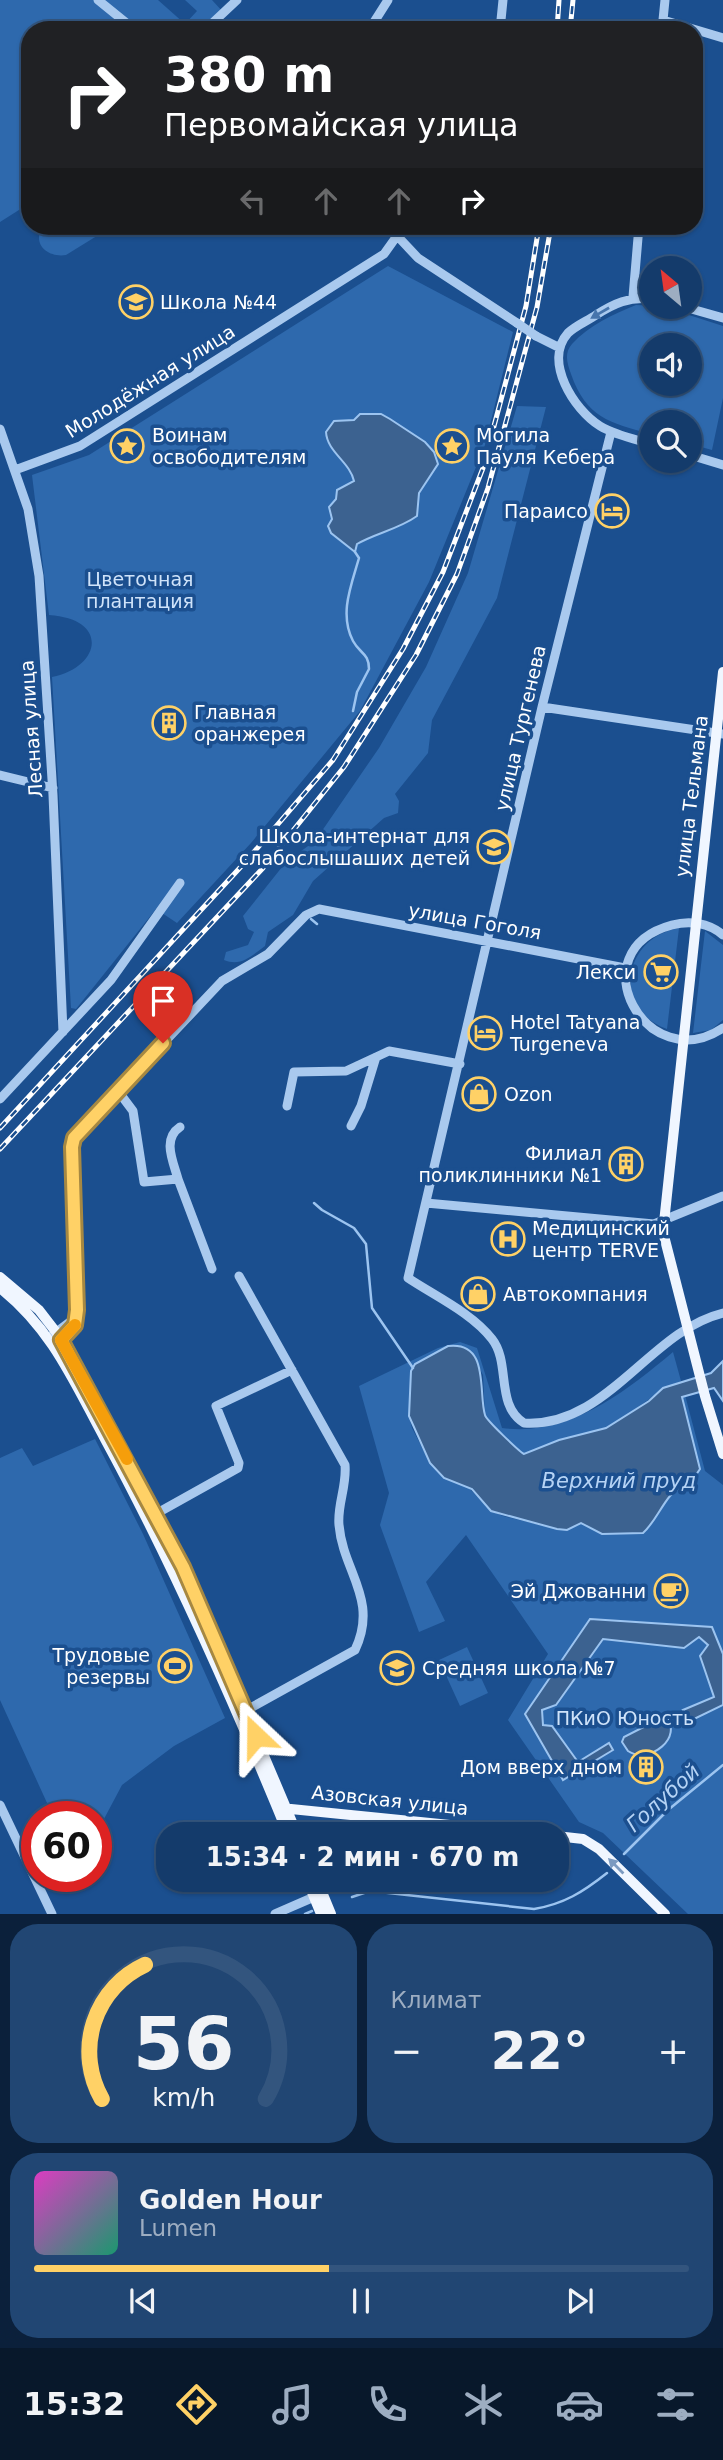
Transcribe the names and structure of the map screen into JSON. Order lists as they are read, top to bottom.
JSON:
{
  "streets": {
    "main road": ["улица Тельмана", "Азовская улица"],
    "street": [
      "Молодёжная улица",
      "улица Тургенева",
      "Лесная улица",
      "улица Гоголя"
    ]
  },
  "crossings": [
    ["Молодёжная улица", "Лесная улица"],
    ["улица Тургенева", "улица Тельмана"],
    ["улица Тургенева", "улица Гоголя"]
  ],
  "water": ["Верхний пруд", "Голубой"],
  "parks": ["Цветочная плантация", "ПКиО Юность"],
  "places": {
    "school or university": ["Школа №44", "Школа-интернат для слабослышаших детей", "Средняя школа №7"],
    "place": ["Воинам освободителям", "Могила Пауля Кебера"],
    "hotel": ["Параисо", "Hotel Tatyana Turgeneva"],
    "building": ["Главная оранжерея", "Филиал поликлинники №1", "Дом вверх дном"],
    "supermarket": ["Лекси"],
    "shop": ["Ozon", "Автокомпания"],
    "hospital": ["Медицинский центр TERVE"],
    "cafe": ["Эй Джованни"],
    "sports": ["Трудовые резервы"]
  },
  "north": "top left",
  "page": {
    "turn": ["380 m", "Первомайская улица"],
    "limit": "60",
    "trip": "15:34 · 2 мин · 670 m",
    "tile": "Климат",
    "heat": ["−", "22°", "+"],
    "song": ["Golden Hour", "Lumen"],
    "tabs": "15:32",
    "gauge": ["56", "km/h"]
  }
}
